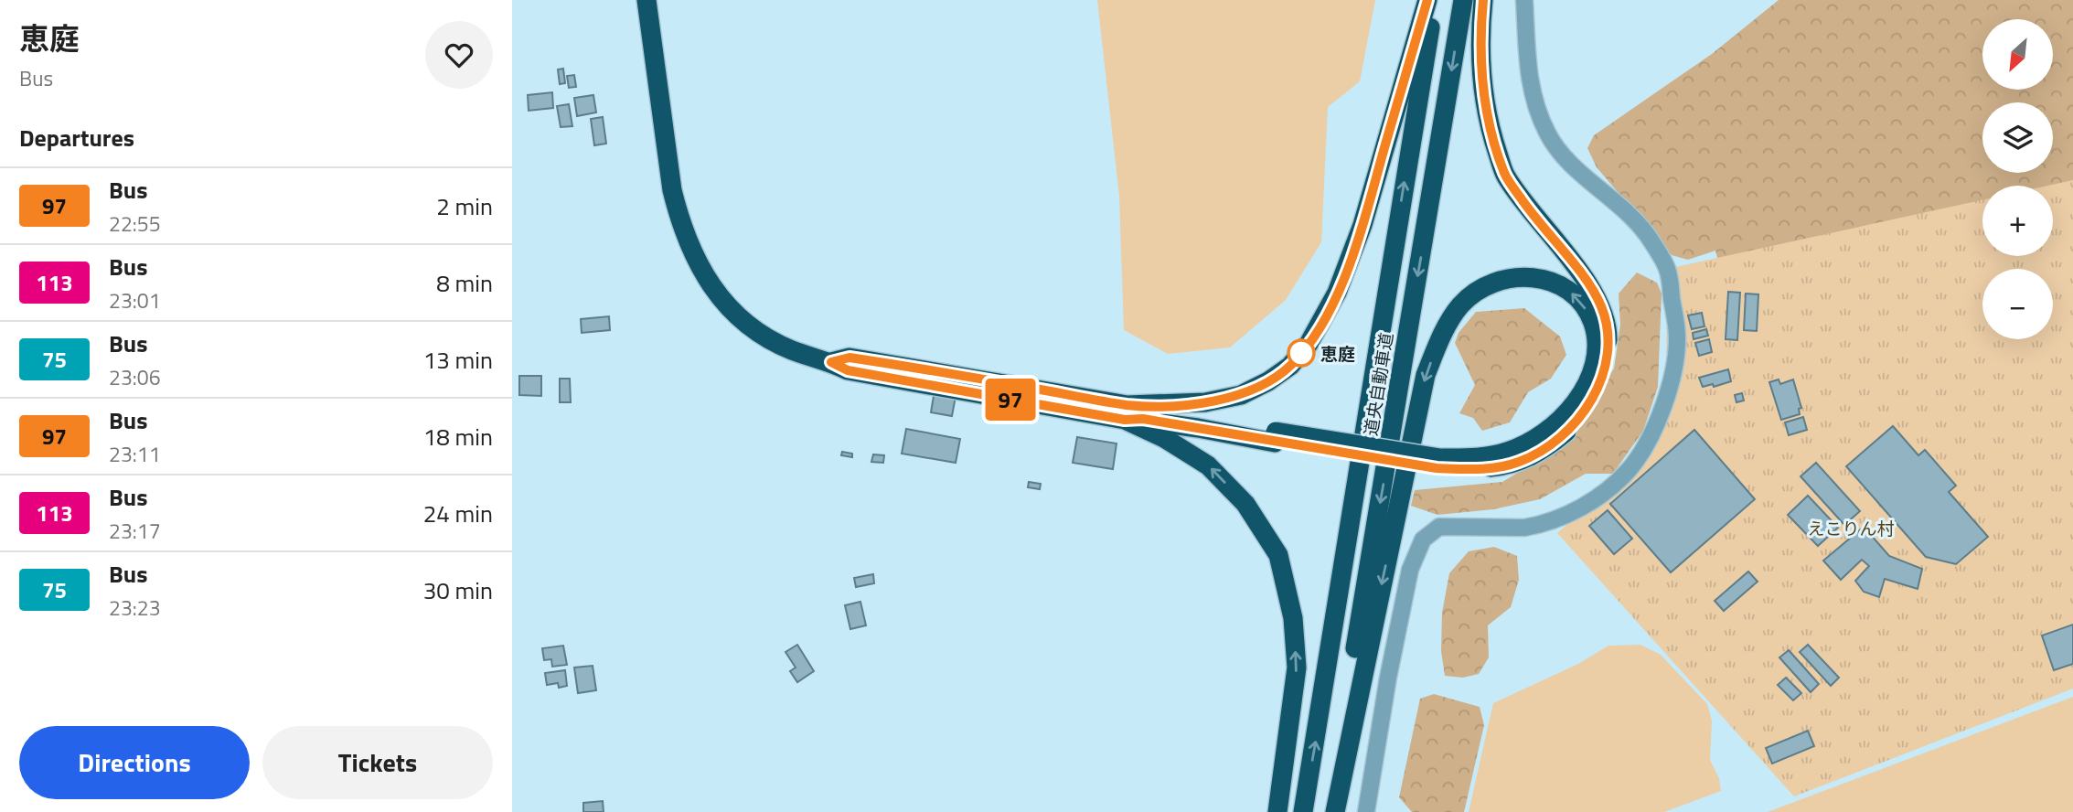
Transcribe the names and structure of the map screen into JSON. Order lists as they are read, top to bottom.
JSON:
{
  "streets": {
    "highway": ["道央自動車道"]
  },
  "parks": ["えこりん村"],
  "places": ["恵庭"],
  "lines": ["bus line 97"],
  "north": "bottom left",
  "page": {
    "heading": [
      ["恵庭", "Bus"],
      "Departures"
    ],
    "on_map": "97",
    "map_buttons": ["+", "−"],
    "list": [
      {
        "mark": "97",
        "name": "Bus",
        "note": "22:55",
        "value": "2 min"
      },
      {
        "mark": "113",
        "name": "Bus",
        "note": "23:01",
        "value": "8 min"
      },
      {
        "mark": "75",
        "name": "Bus",
        "note": "23:06",
        "value": "13 min"
      },
      {
        "mark": "97",
        "name": "Bus",
        "note": "23:11",
        "value": "18 min"
      },
      {
        "mark": "113",
        "name": "Bus",
        "note": "23:17",
        "value": "24 min"
      },
      {
        "mark": "75",
        "name": "Bus",
        "note": "23:23",
        "value": "30 min"
      }
    ],
    "buttons": ["Directions", "Tickets"]
  }
}
